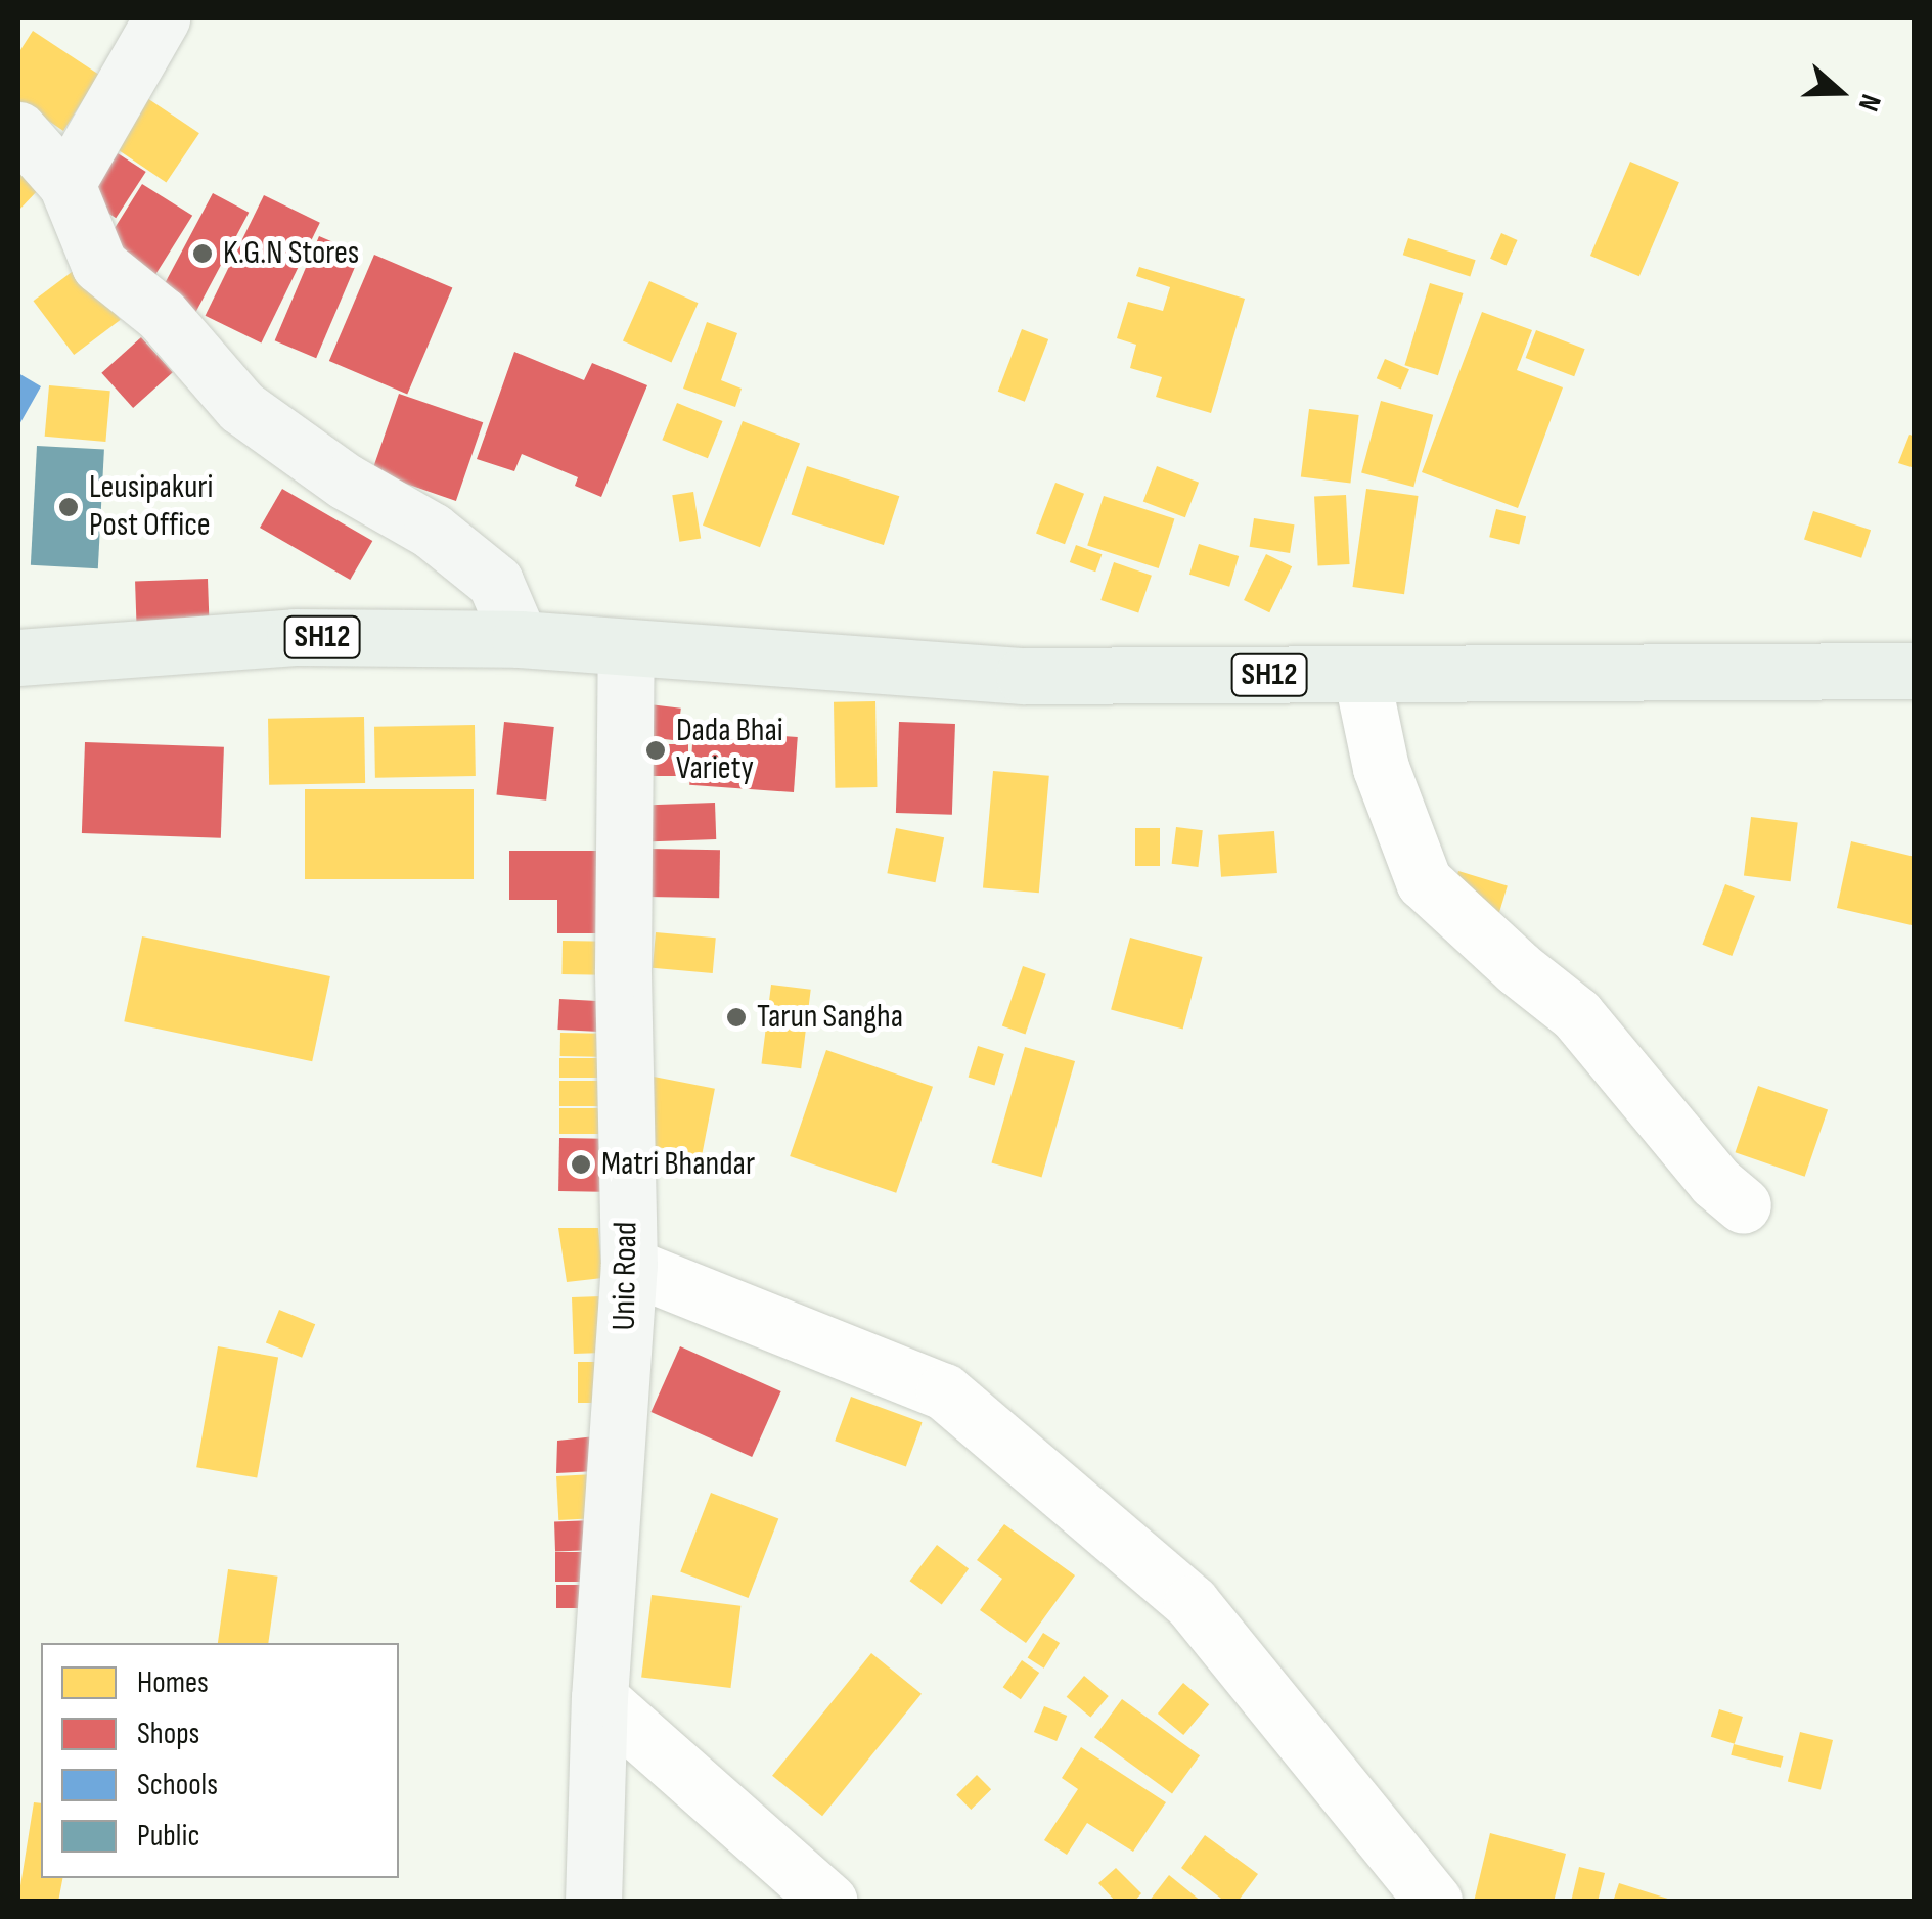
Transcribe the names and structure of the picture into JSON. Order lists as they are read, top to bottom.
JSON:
{
  "streets": {
    "main road": ["SH12", "Unic Road"]
  },
  "crossings": [
    ["SH12", "Unic Road"]
  ],
  "places": [
    "K.G.N Stores",
    "Leusipakuri Post Office",
    "Dada Bhai Variety",
    "Tarun Sangha",
    "Matri Bhandar"
  ],
  "legend": [
    "Homes",
    "Shops",
    "Schools",
    "Public"
  ],
  "north": "right"
}
